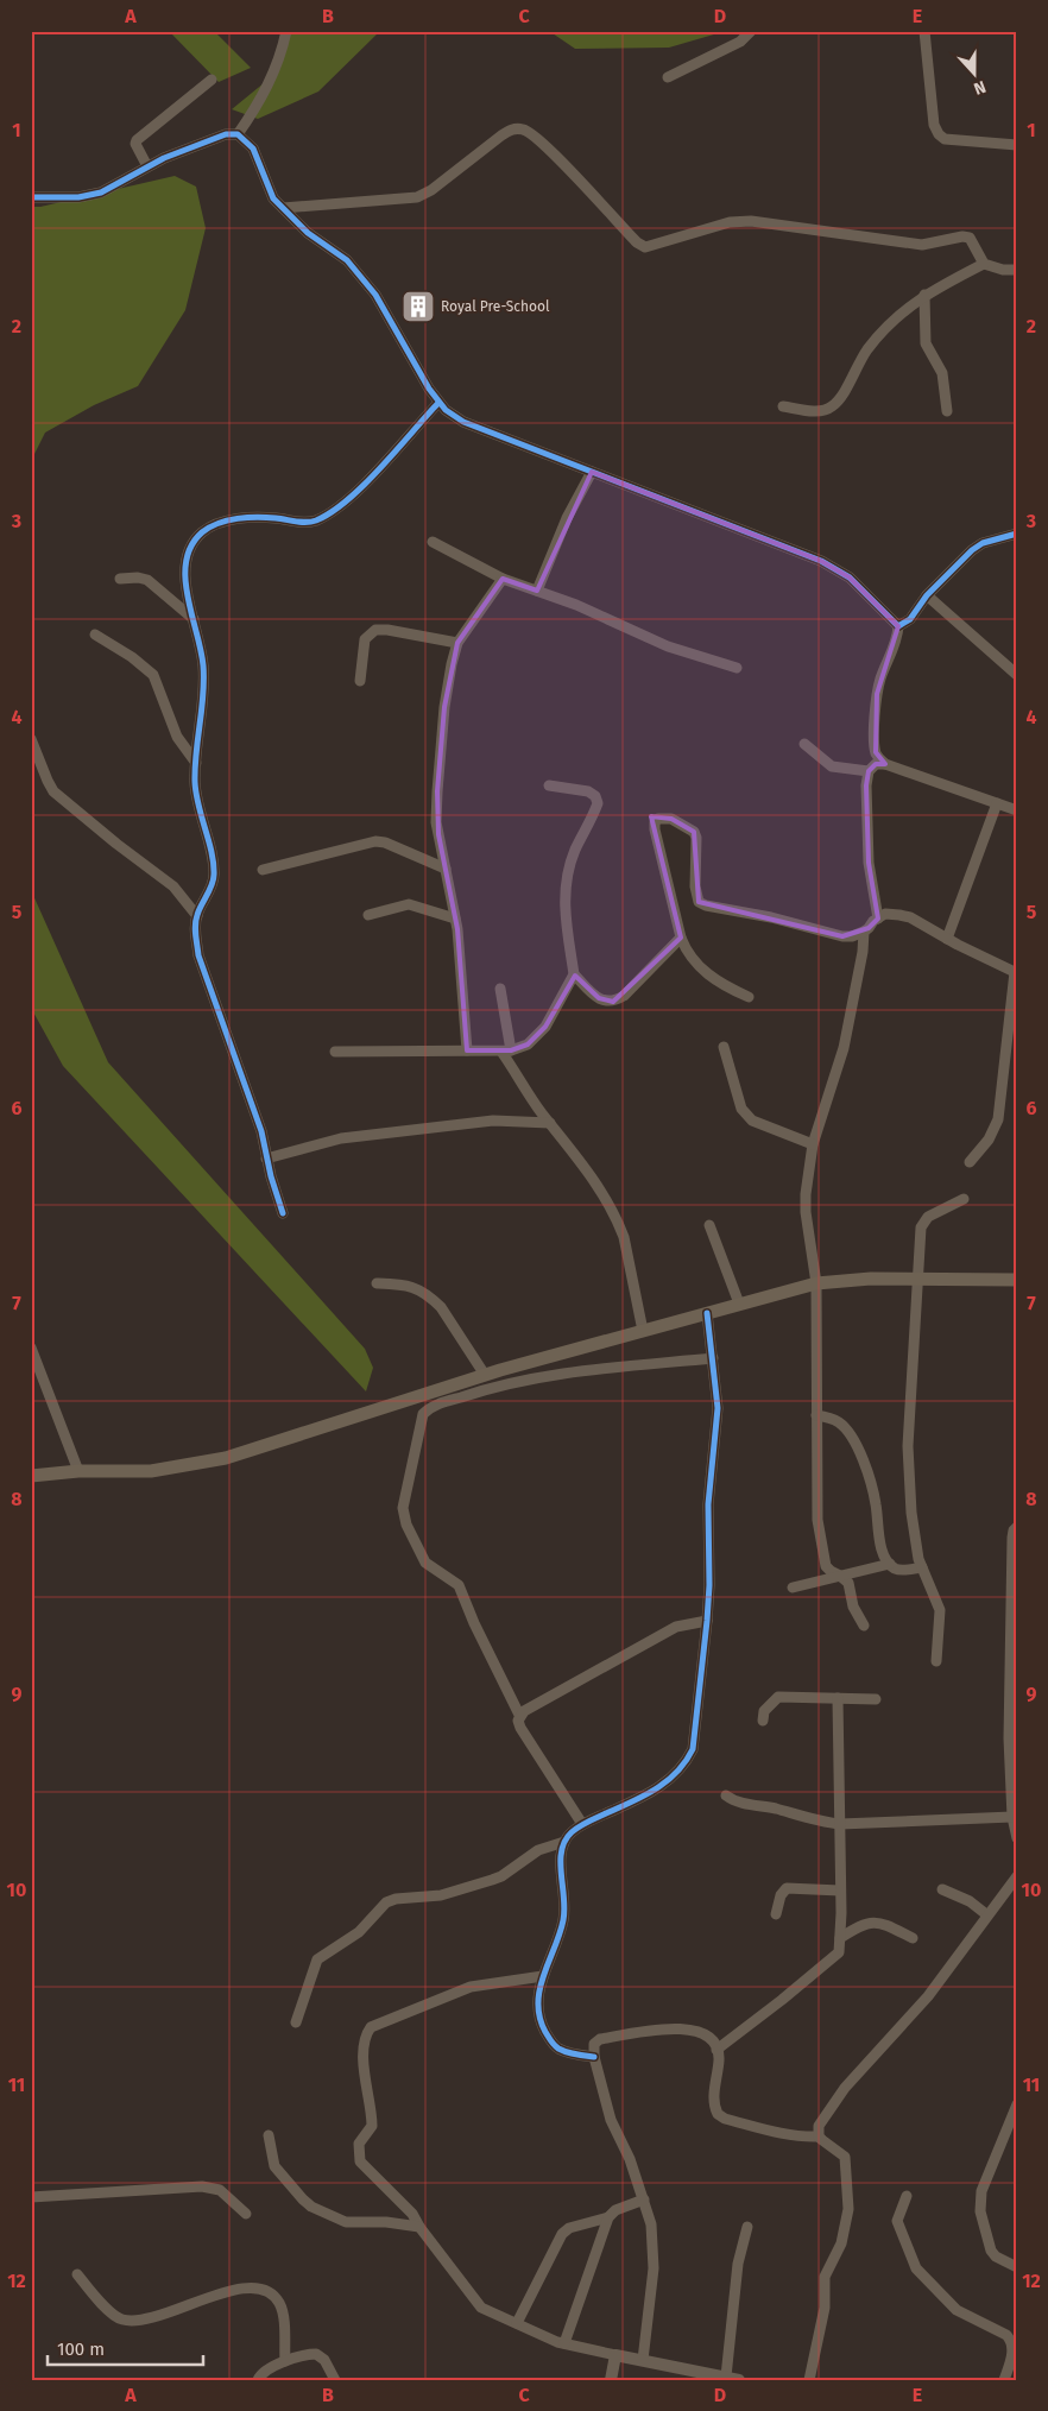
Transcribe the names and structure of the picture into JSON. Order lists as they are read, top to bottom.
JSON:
{
  "places": {
    "building": ["Royal Pre-School"]
  },
  "scale_bar": "100 m",
  "north": "bottom",
  "grid": {
    "columns": [
      "A",
      "B",
      "C",
      "D",
      "E"
    ],
    "rows": [
      "1",
      "2",
      "3",
      "4",
      "5",
      "6",
      "7",
      "8",
      "9",
      "10",
      "11",
      "12"
    ]
  }
}
